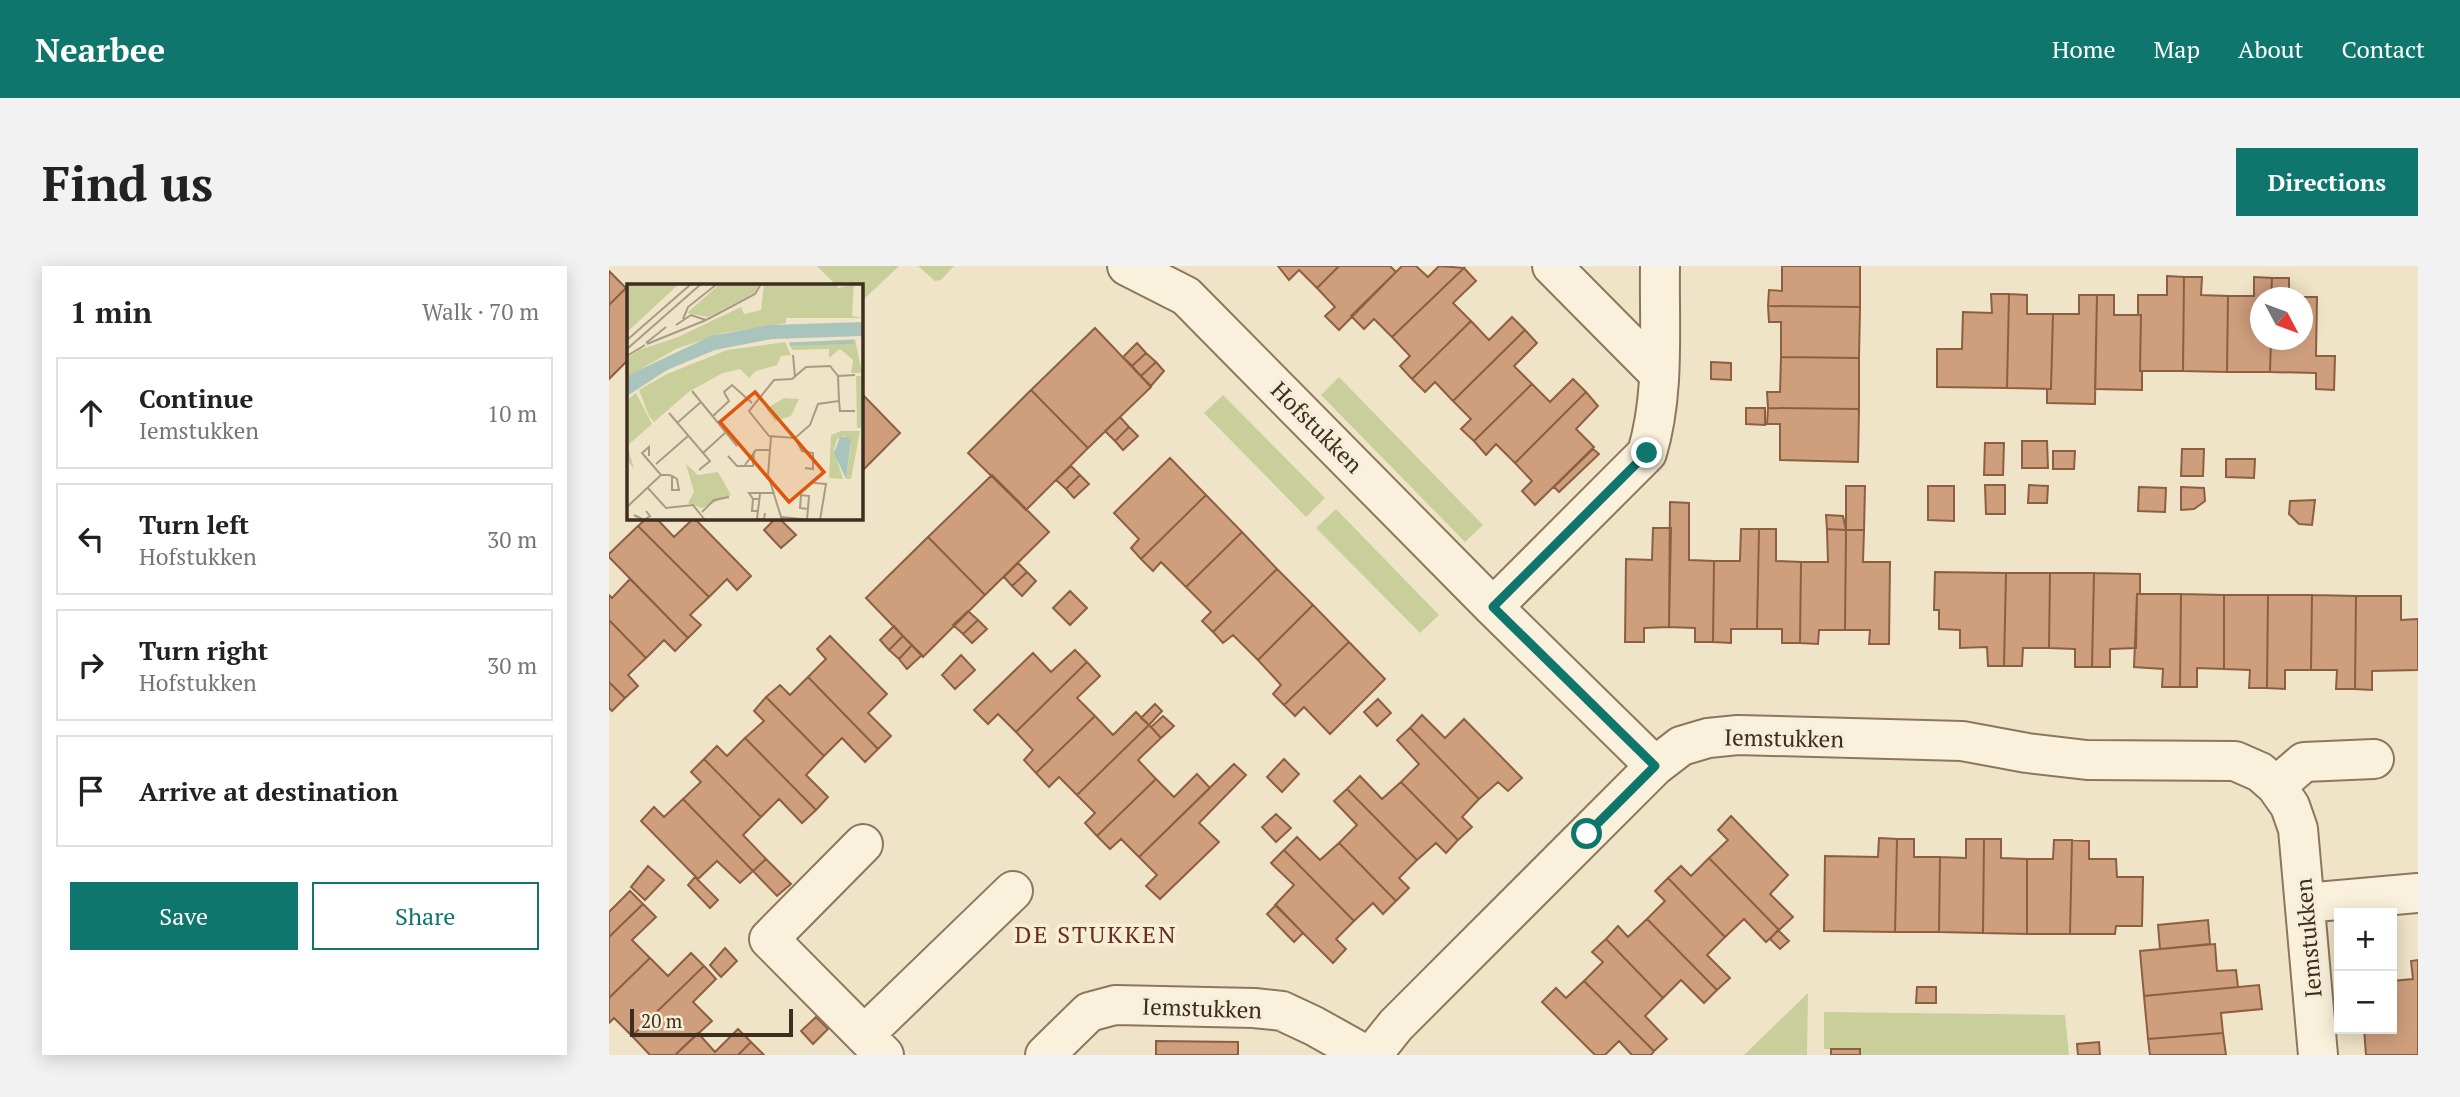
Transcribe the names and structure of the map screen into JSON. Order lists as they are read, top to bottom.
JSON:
{
  "streets": {
    "street": ["Hofstukken", "Iemstukken"]
  },
  "crossings": [
    ["Hofstukken", "Iemstukken"]
  ],
  "districts": ["DE STUKKEN"],
  "scale_bar": "20 m",
  "north": "bottom right",
  "page": {
    "header": "Nearbee",
    "nav": [
      "Home",
      "Map",
      "About",
      "Contact"
    ],
    "buttons": [
      "Directions",
      ["Save", "Share"]
    ],
    "title": "Find us",
    "heading": ["1 min", "Walk · 70 m"],
    "list": [
      ["Continue", "Iemstukken", "10 m"],
      ["Turn left", "Hofstukken", "30 m"],
      ["Turn right", "Hofstukken", "30 m"],
      "Arrive at destination"
    ],
    "map_buttons": ["+", "−"],
    "scale": "20 m"
  }
}
